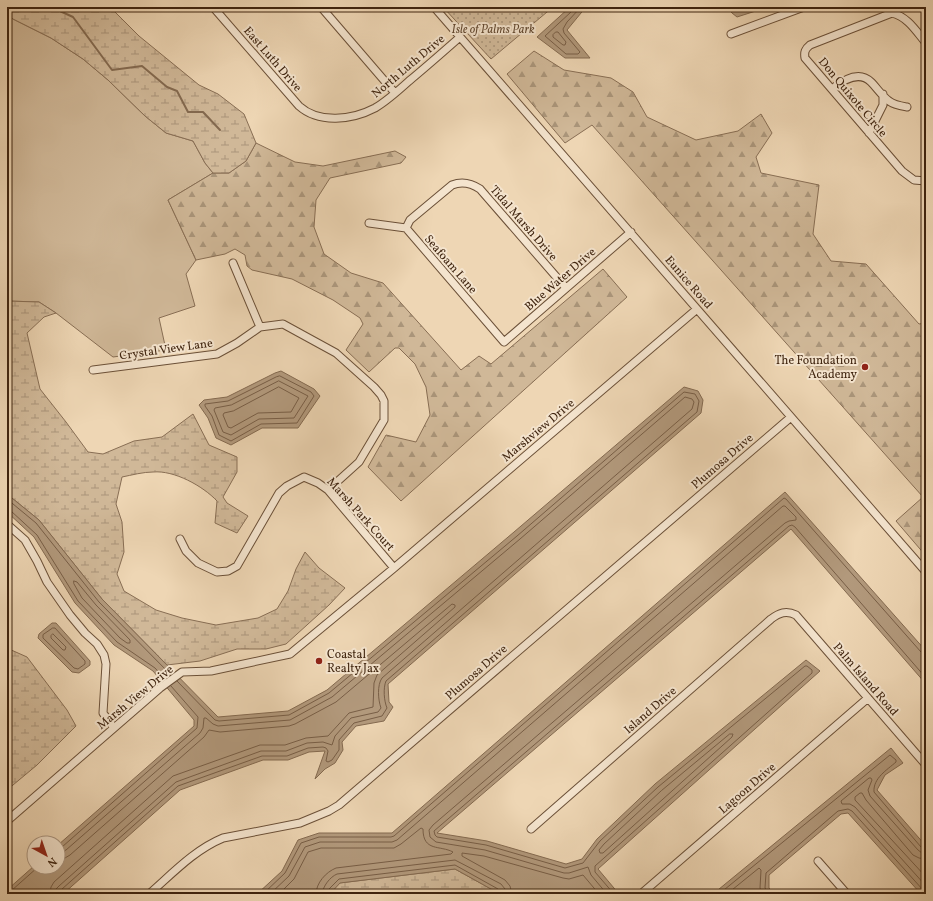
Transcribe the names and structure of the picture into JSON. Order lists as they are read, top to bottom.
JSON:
{
  "streets": {
    "street": [
      "East Luth Drive",
      "North Luth Drive",
      "Don Quixote Circle",
      "Tidal Marsh Drive",
      "Seafoam Lane",
      "Blue Water Drive",
      "Eunice Road",
      "Crystal View Lane",
      "Marshview Drive",
      "Plumosa Drive",
      "Marsh Park Court",
      "Palm Island Road",
      "Marsh View Drive",
      "Island Drive",
      "Lagoon Drive"
    ]
  },
  "crossings": [
    ["East Luth Drive", "North Luth Drive"],
    ["North Luth Drive", "Eunice Road"],
    ["Tidal Marsh Drive", "Seafoam Lane"],
    ["Tidal Marsh Drive", "Blue Water Drive"],
    ["Seafoam Lane", "Blue Water Drive"],
    ["Blue Water Drive", "Eunice Road"],
    ["Eunice Road", "Marshview Drive"],
    ["Eunice Road", "Plumosa Drive"],
    ["Crystal View Lane", "Marsh Park Court"],
    ["Marshview Drive", "Marsh Park Court"],
    ["Marshview Drive", "Marsh View Drive"],
    ["Marsh Park Court", "Marsh View Drive"],
    ["Palm Island Road", "Island Drive"],
    ["Palm Island Road", "Lagoon Drive"]
  ],
  "parks": ["Isle of Palms Park"],
  "places": ["The Foundation Academy", "Coastal Realty Jax"],
  "north": "bottom right"
}
